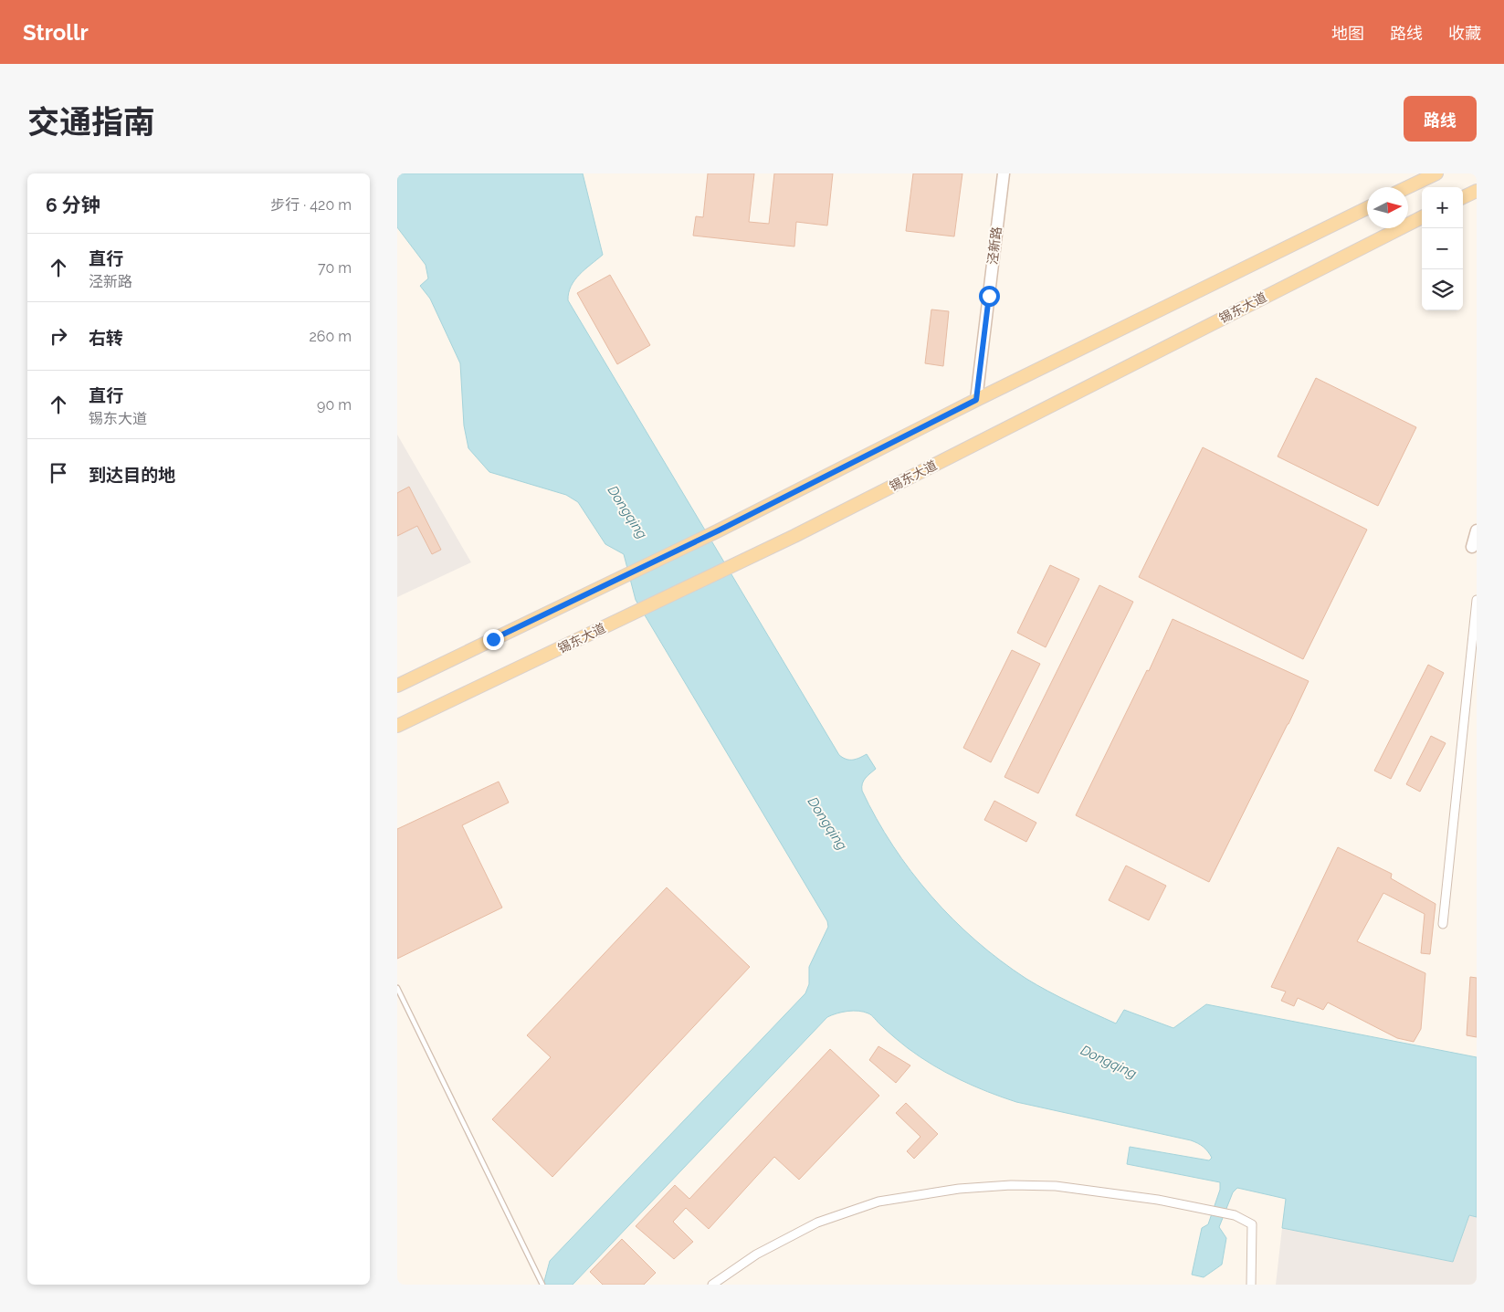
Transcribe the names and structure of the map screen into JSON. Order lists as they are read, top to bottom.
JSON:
{
  "streets": {
    "main road": ["锡东大道"],
    "street": ["泾新路"]
  },
  "water": ["Dongqing"],
  "north": "right",
  "page": {
    "header": "Strollr",
    "nav": ["地图", "路线", "收藏"],
    "title": "交通指南",
    "buttons": "路线",
    "heading": ["6 分钟", "步行 · 420 m"],
    "map_buttons": ["+", "−"],
    "list": [
      ["直行", "泾新路", "70 m"],
      ["右转", "260 m"],
      ["直行", "锡东大道", "90 m"],
      "到达目的地"
    ]
  }
}
